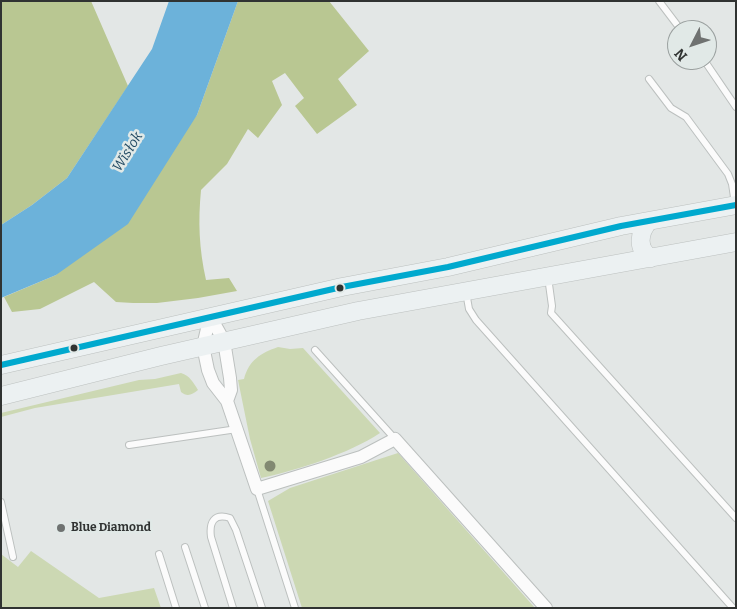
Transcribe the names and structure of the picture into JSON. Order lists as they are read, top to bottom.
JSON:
{
  "water": ["Wisłok"],
  "places": ["Blue Diamond"],
  "north": "bottom left"
}
